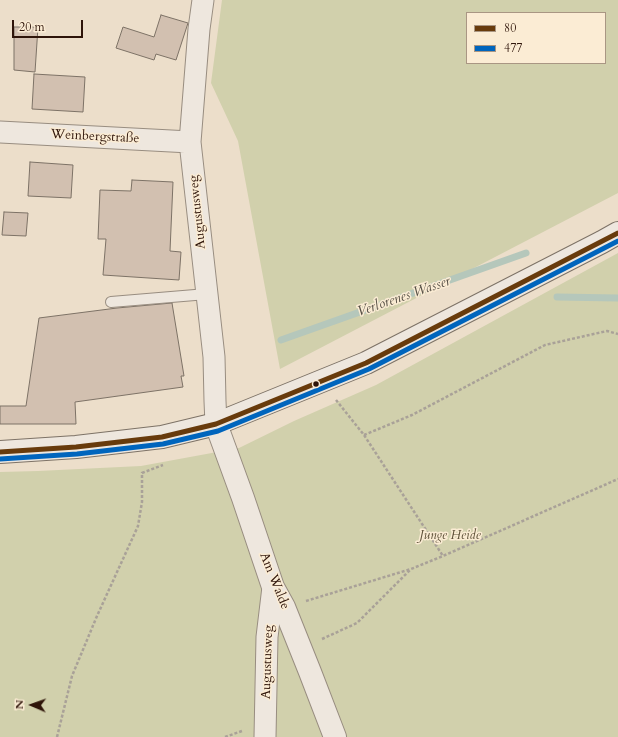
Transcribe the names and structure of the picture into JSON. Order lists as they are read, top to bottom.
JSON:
{
  "streets": {
    "main road": ["Am Walde"],
    "street": ["Weinbergstraße", "Augustusweg"]
  },
  "crossings": [
    ["Weinbergstraße", "Augustusweg"],
    ["Augustusweg", "Am Walde"]
  ],
  "water": ["Verlorenes Wasser"],
  "parks": ["Junge Heide"],
  "lines": ["transit line 80", "transit line 477"],
  "legend": ["80", "477"],
  "scale_bar": "20 m",
  "north": "left"
}
